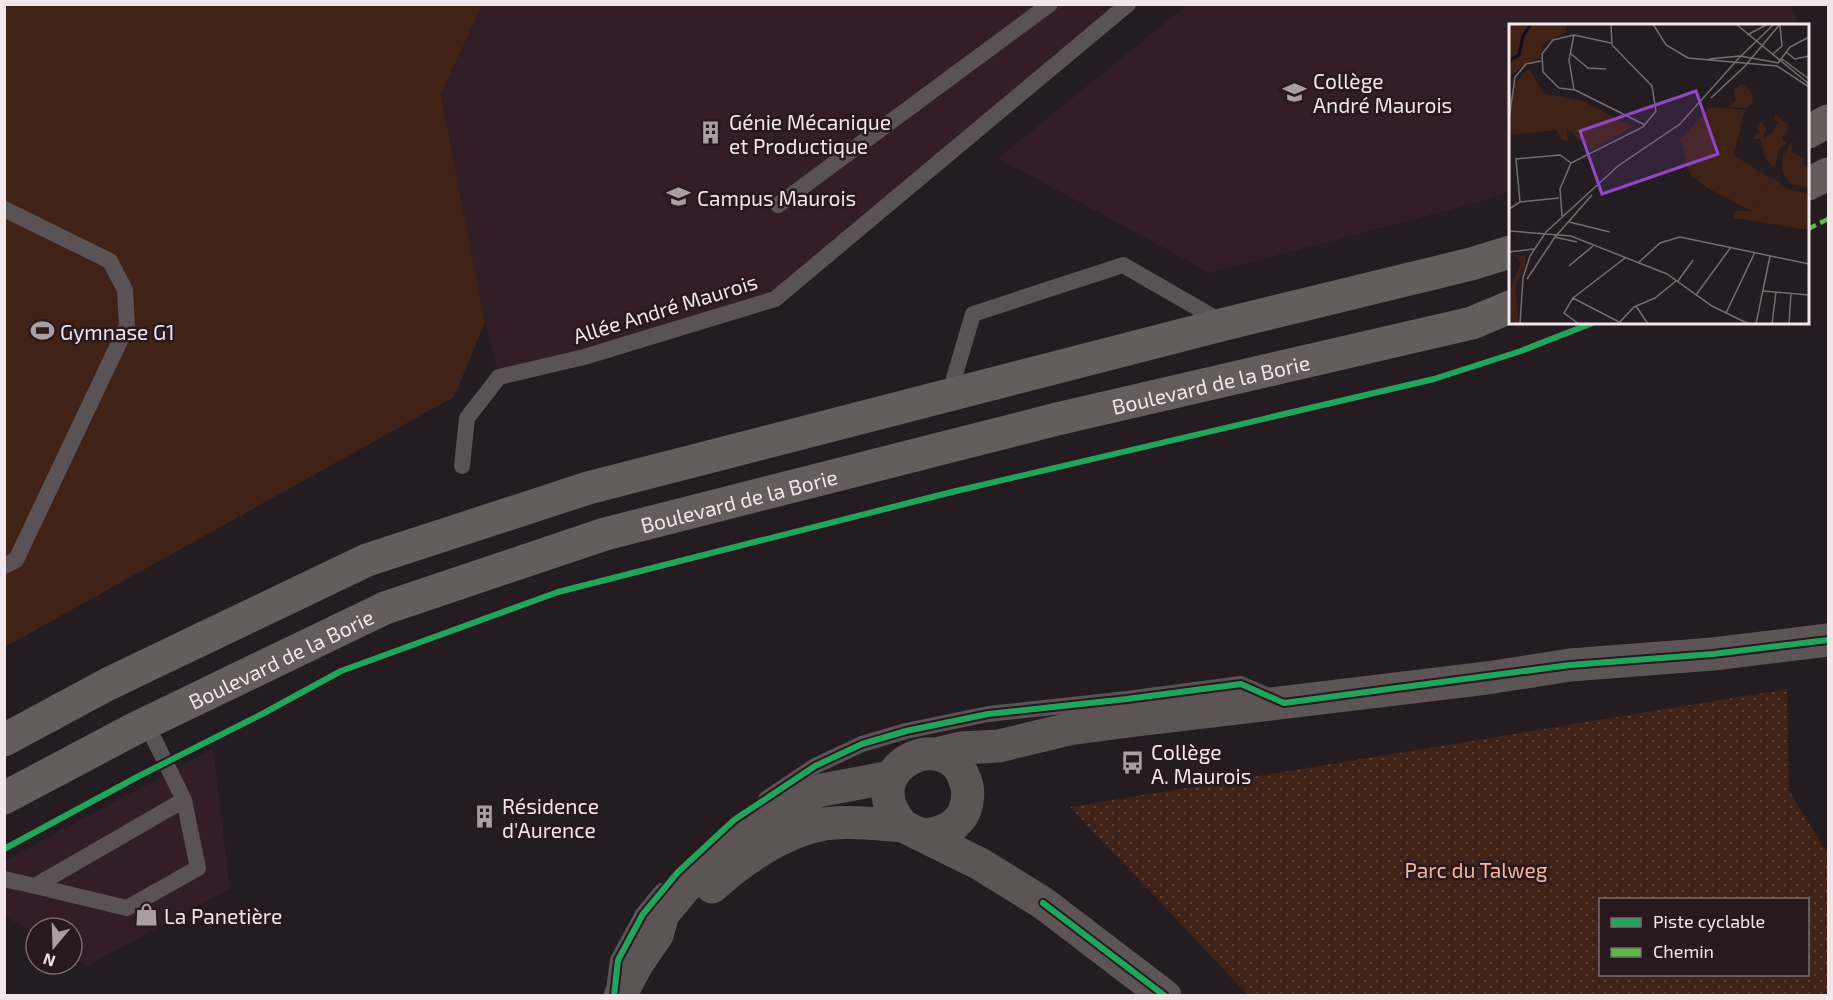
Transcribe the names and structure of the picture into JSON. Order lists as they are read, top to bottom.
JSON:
{
  "streets": {
    "main road": ["Boulevard de la Borie"],
    "lane": ["Allée André Maurois"]
  },
  "parks": ["Parc du Talweg"],
  "places": {
    "school or university": ["Collège André Maurois", "Campus Maurois"],
    "building": ["Génie Mécanique et Productique", "Résidence d'Aurence"],
    "sports": ["Gymnase G1"],
    "bus stop": ["Collège A. Maurois"],
    "shop": ["La Panetière"]
  },
  "legend": ["Piste cyclable", "Chemin"],
  "north": "bottom"
}
